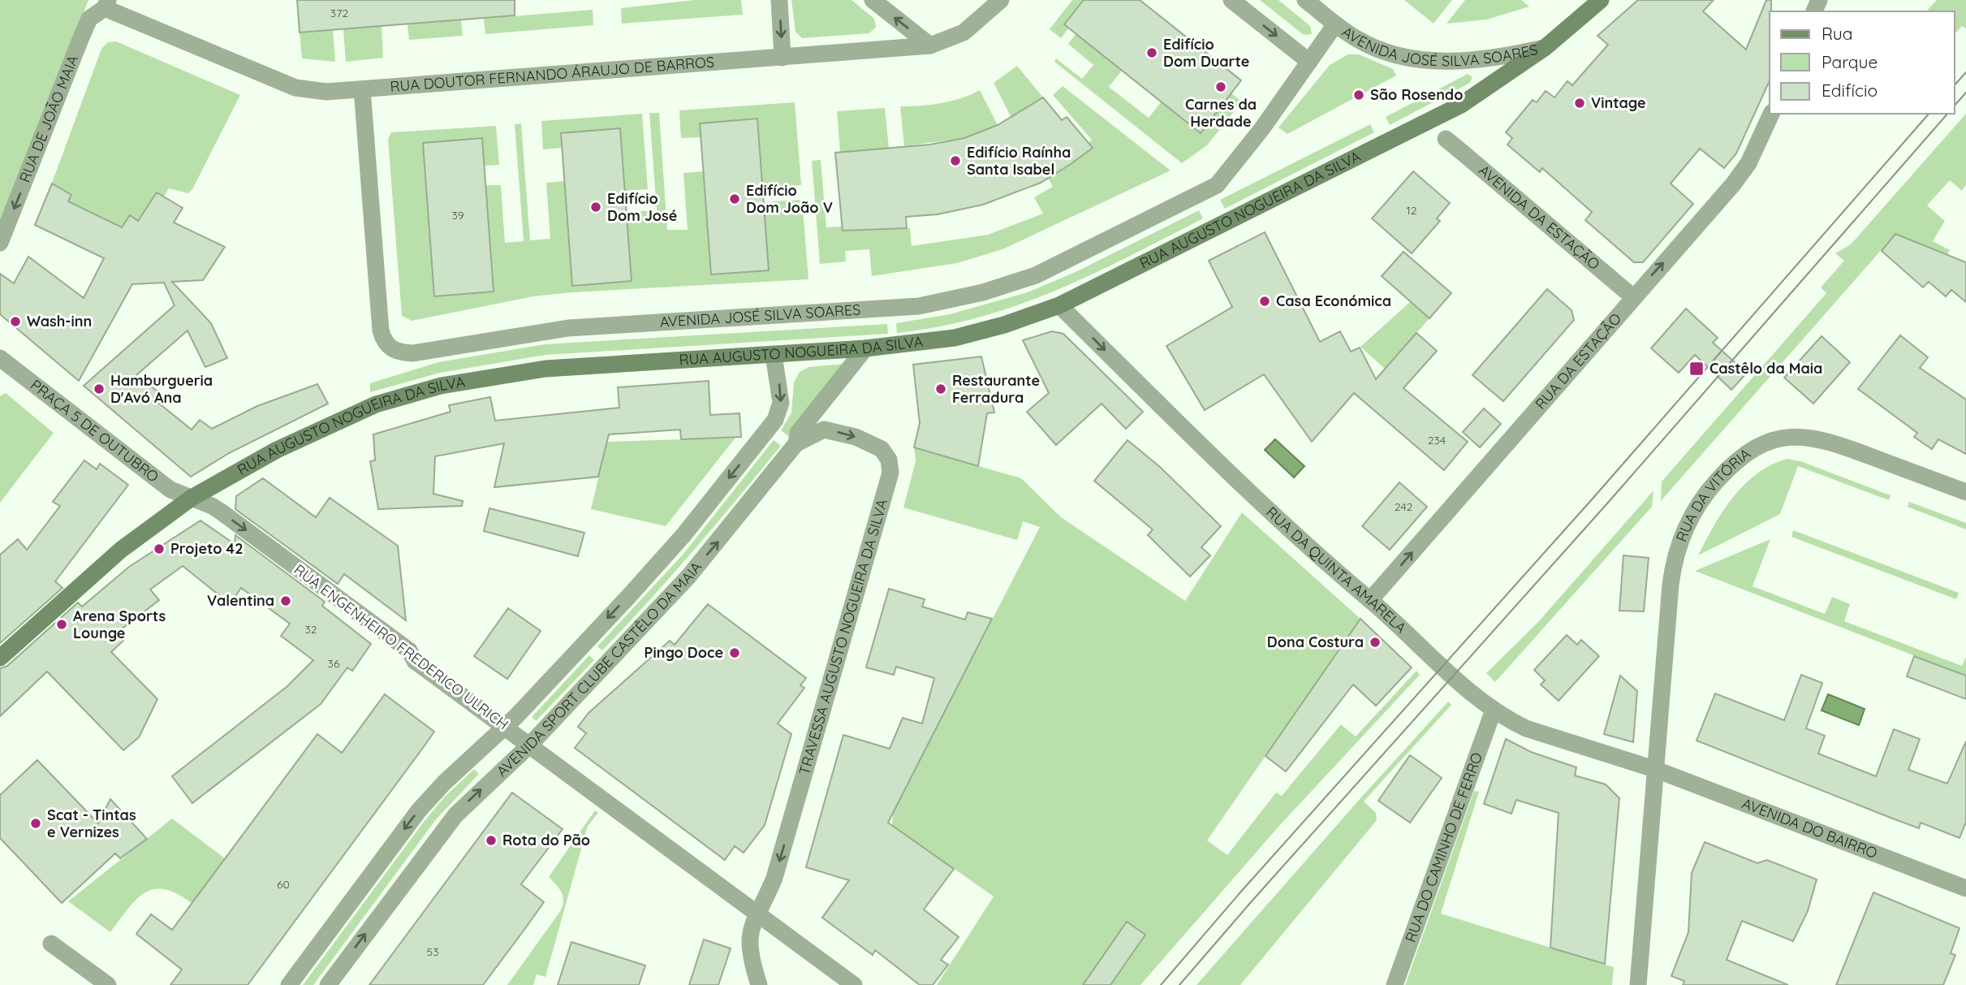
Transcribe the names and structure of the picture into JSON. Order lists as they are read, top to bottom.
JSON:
{
  "streets": {
    "main road": ["RUA AUGUSTO NOGUEIRA DA SILVA"],
    "street": [
      "AVENIDA JOSÉ SILVA SOARES",
      "RUA DOUTOR FERNANDO ÁRAUJO DE BARROS",
      "RUA DE JOÃO MAIA",
      "AVENIDA DA ESTAÇÃO",
      "RUA DA ESTAÇÃO",
      "PRAÇA 5 DE OUTUBRO",
      "RUA DA VITÓRIA",
      "RUA DA QUINTA AMARELA",
      "TRAVESSA AUGUSTO NOGUEIRA DA SILVA",
      "RUA ENGENHEIRO FREDERICO ULRICH",
      "AVENIDA SPORT CLUBE CASTÊLO DA MAIA",
      "AVENIDA DO BAIRRO",
      "RUA DO CAMINHO DE FERRO"
    ]
  },
  "crossings": [
    ["AVENIDA JOSÉ SILVA SOARES", "RUA DOUTOR FERNANDO ÁRAUJO DE BARROS"],
    ["AVENIDA JOSÉ SILVA SOARES", "RUA AUGUSTO NOGUEIRA DA SILVA"],
    ["RUA DOUTOR FERNANDO ÁRAUJO DE BARROS", "RUA DE JOÃO MAIA"],
    ["RUA AUGUSTO NOGUEIRA DA SILVA", "PRAÇA 5 DE OUTUBRO"],
    ["RUA AUGUSTO NOGUEIRA DA SILVA", "RUA DA QUINTA AMARELA"],
    ["RUA AUGUSTO NOGUEIRA DA SILVA", "RUA ENGENHEIRO FREDERICO ULRICH"],
    ["RUA AUGUSTO NOGUEIRA DA SILVA", "AVENIDA SPORT CLUBE CASTÊLO DA MAIA"],
    ["AVENIDA DA ESTAÇÃO", "RUA DA ESTAÇÃO"],
    ["RUA DA ESTAÇÃO", "RUA DA QUINTA AMARELA"],
    ["PRAÇA 5 DE OUTUBRO", "RUA ENGENHEIRO FREDERICO ULRICH"],
    ["RUA DA VITÓRIA", "RUA DA QUINTA AMARELA"],
    ["RUA DA VITÓRIA", "AVENIDA DO BAIRRO"],
    ["RUA DA QUINTA AMARELA", "AVENIDA DO BAIRRO"],
    ["RUA DA QUINTA AMARELA", "RUA DO CAMINHO DE FERRO"],
    ["TRAVESSA AUGUSTO NOGUEIRA DA SILVA", "RUA ENGENHEIRO FREDERICO ULRICH"],
    ["TRAVESSA AUGUSTO NOGUEIRA DA SILVA", "AVENIDA SPORT CLUBE CASTÊLO DA MAIA"],
    ["RUA ENGENHEIRO FREDERICO ULRICH", "AVENIDA SPORT CLUBE CASTÊLO DA MAIA"]
  ],
  "one_way": [
    "RUA DE JOÃO MAIA",
    "RUA DA ESTAÇÃO",
    "RUA DA QUINTA AMARELA",
    "TRAVESSA AUGUSTO NOGUEIRA DA SILVA",
    "RUA ENGENHEIRO FREDERICO ULRICH"
  ],
  "places": {
    "other": [
      "Edifício Dom Duarte",
      "Carnes da Herdade",
      "São Rosendo",
      "Vintage",
      "Edifício Raínha Santa Isabel",
      "Edifício Dom João V",
      "Edifício Dom José",
      "Casa Económica",
      "Wash-inn",
      "Hamburgueria D'Avó Ana",
      "Restaurante Ferradura",
      "Projeto 42",
      "Valentina",
      "Arena Sports Lounge",
      "Dona Costura",
      "Pingo Doce",
      "Scat - Tintas e Vernizes",
      "Rota do Pão"
    ],
    "transit": ["Castêlo da Maia"]
  },
  "house_numbers": [
    "372",
    "12",
    "39",
    "234",
    "242",
    "32",
    "36",
    "60",
    "53"
  ],
  "legend": ["Rua", "Parque", "Edifício"]
}
